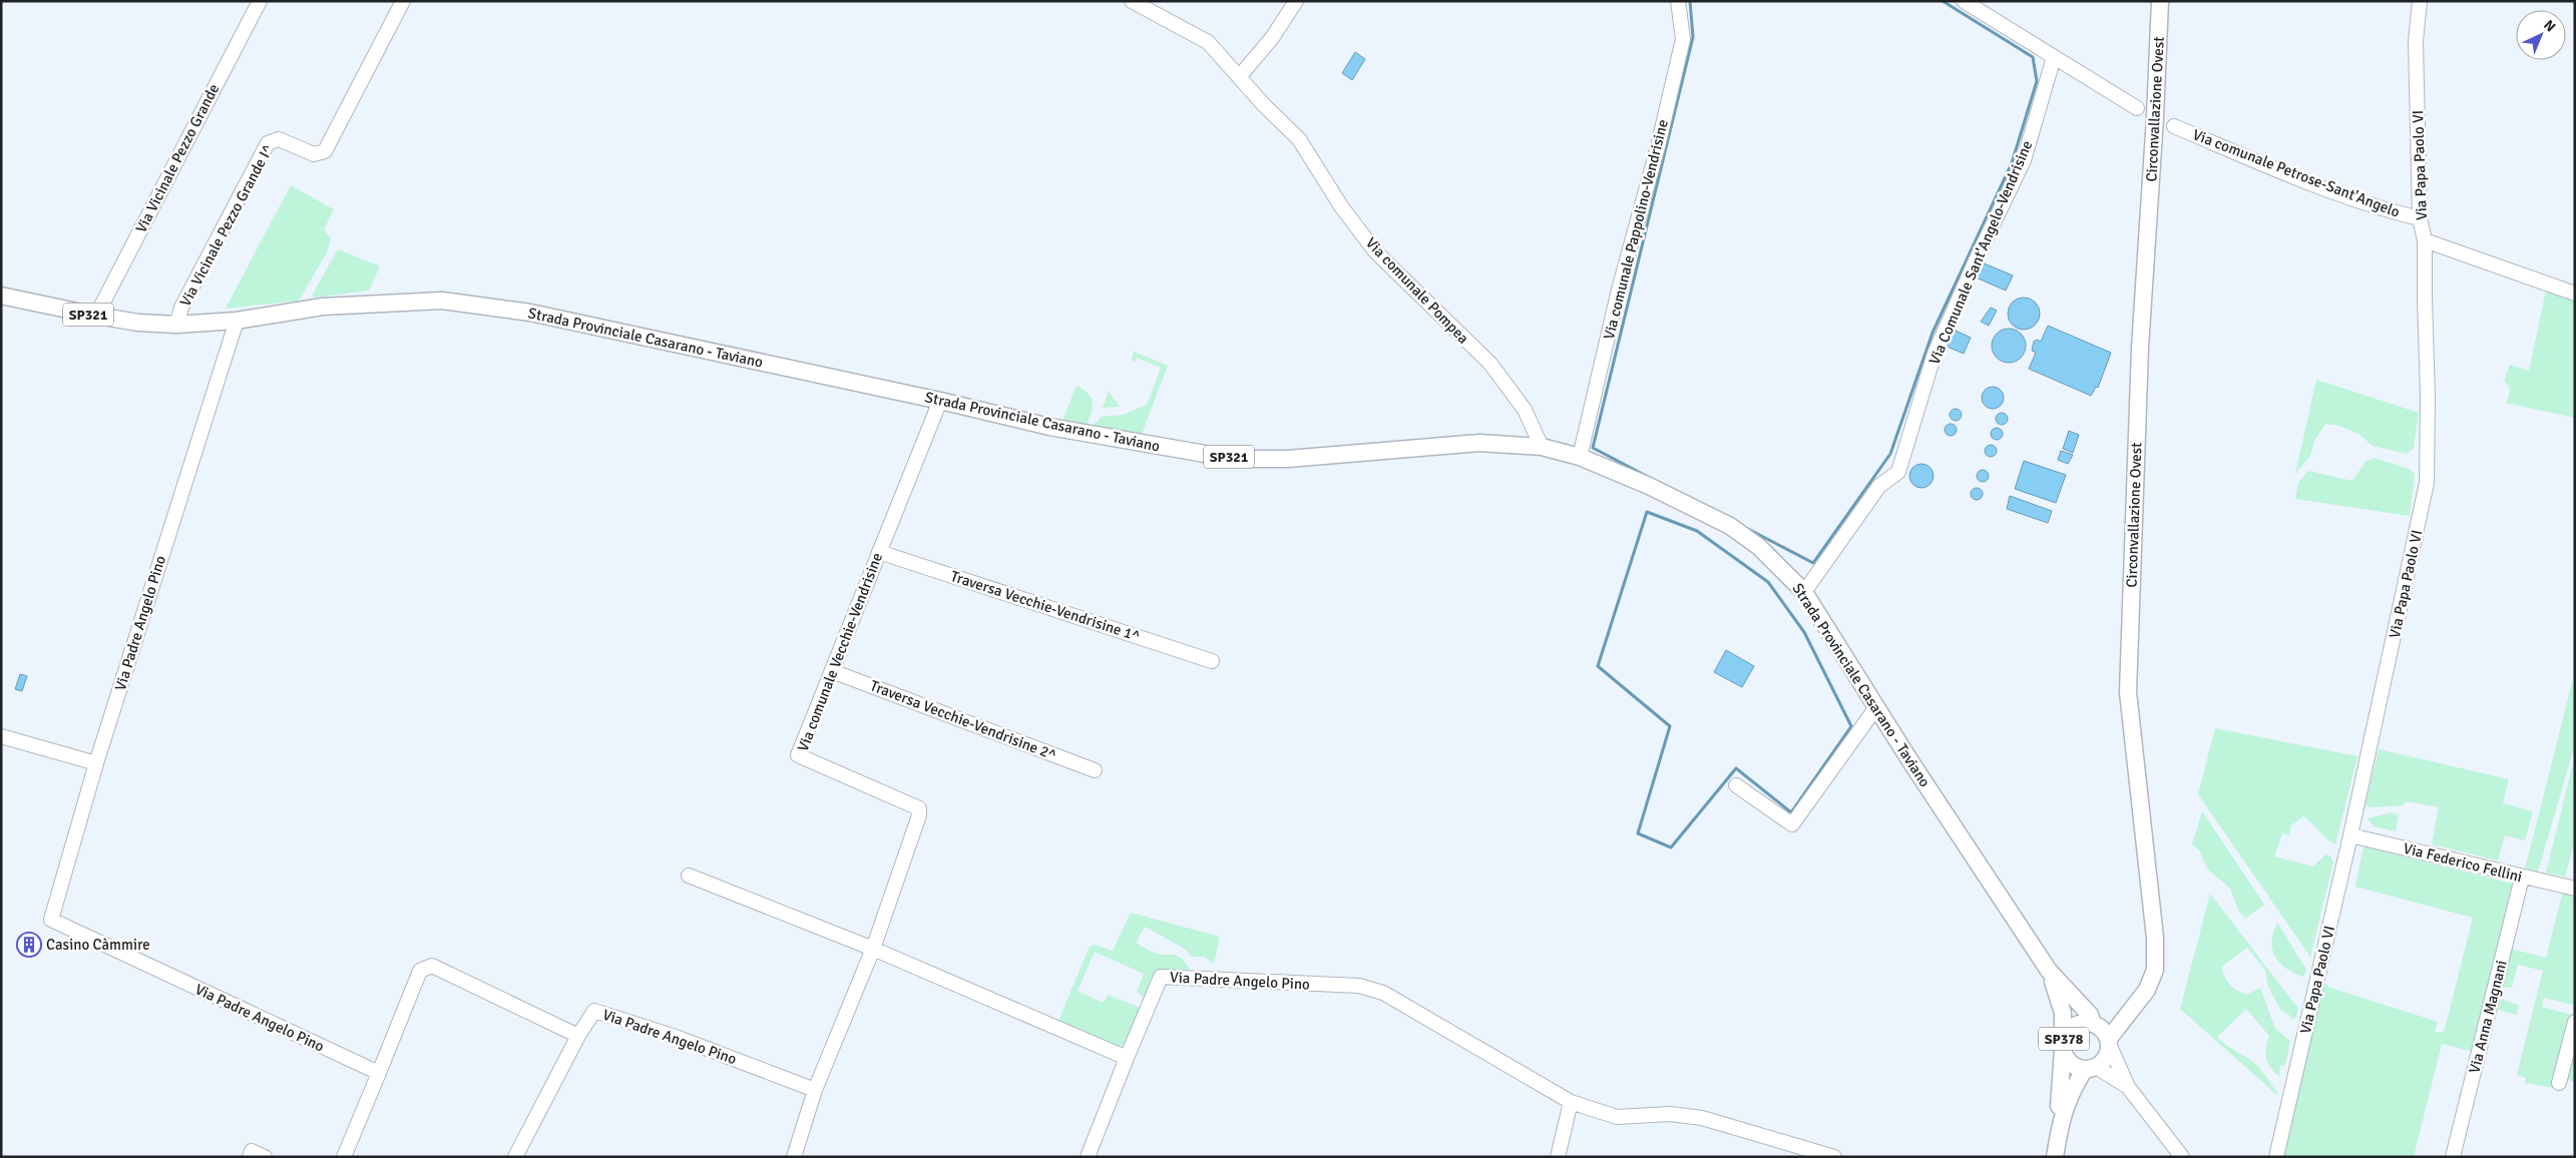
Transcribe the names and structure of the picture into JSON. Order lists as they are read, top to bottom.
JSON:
{
  "streets": {
    "main road": [
      "Circonvallazione Ovest",
      "SP321",
      "Strada Provinciale Casarano - Taviano",
      "SP378"
    ],
    "street": [
      "Via Vicinale Pezzo Grande",
      "Via Papa Paolo VI",
      "Via comunale Petrose-Sant'Angelo",
      "Via Vicinale Pezzo Grande I^",
      "Via comunale Pappolino-Vendrisine",
      "Via Comunale Sant'Angelo-Vendrisine",
      "Via comunale Pompea",
      "Traversa Vecchie-Vendrisine 1^",
      "Via Padre Angelo Pino",
      "Via comunale Vecchie-Vendrisine",
      "Traversa Vecchie-Vendrisine 2^",
      "Via Federico Fellini",
      "Via Anna Magnani"
    ]
  },
  "crossings": [
    ["Circonvallazione Ovest", "Strada Provinciale Casarano - Taviano"],
    ["Circonvallazione Ovest", "SP378"],
    ["Via Vicinale Pezzo Grande", "Strada Provinciale Casarano - Taviano"],
    ["Via Papa Paolo VI", "Via comunale Petrose-Sant'Angelo"],
    ["Via Papa Paolo VI", "Via Federico Fellini"],
    ["Via Vicinale Pezzo Grande I^", "Strada Provinciale Casarano - Taviano"],
    ["Via comunale Pappolino-Vendrisine", "Strada Provinciale Casarano - Taviano"],
    ["Via Comunale Sant'Angelo-Vendrisine", "Strada Provinciale Casarano - Taviano"],
    ["Via comunale Pompea", "Strada Provinciale Casarano - Taviano"],
    ["Strada Provinciale Casarano - Taviano", "Via Padre Angelo Pino"],
    ["Strada Provinciale Casarano - Taviano", "Via comunale Vecchie-Vendrisine"],
    ["Strada Provinciale Casarano - Taviano", "SP378"],
    ["Traversa Vecchie-Vendrisine 1^", "Via comunale Vecchie-Vendrisine"],
    ["Via comunale Vecchie-Vendrisine", "Traversa Vecchie-Vendrisine 2^"],
    ["Via Federico Fellini", "Via Anna Magnani"]
  ],
  "places": {
    "building": ["Casino Càmmire"]
  },
  "north": "top right"
}
